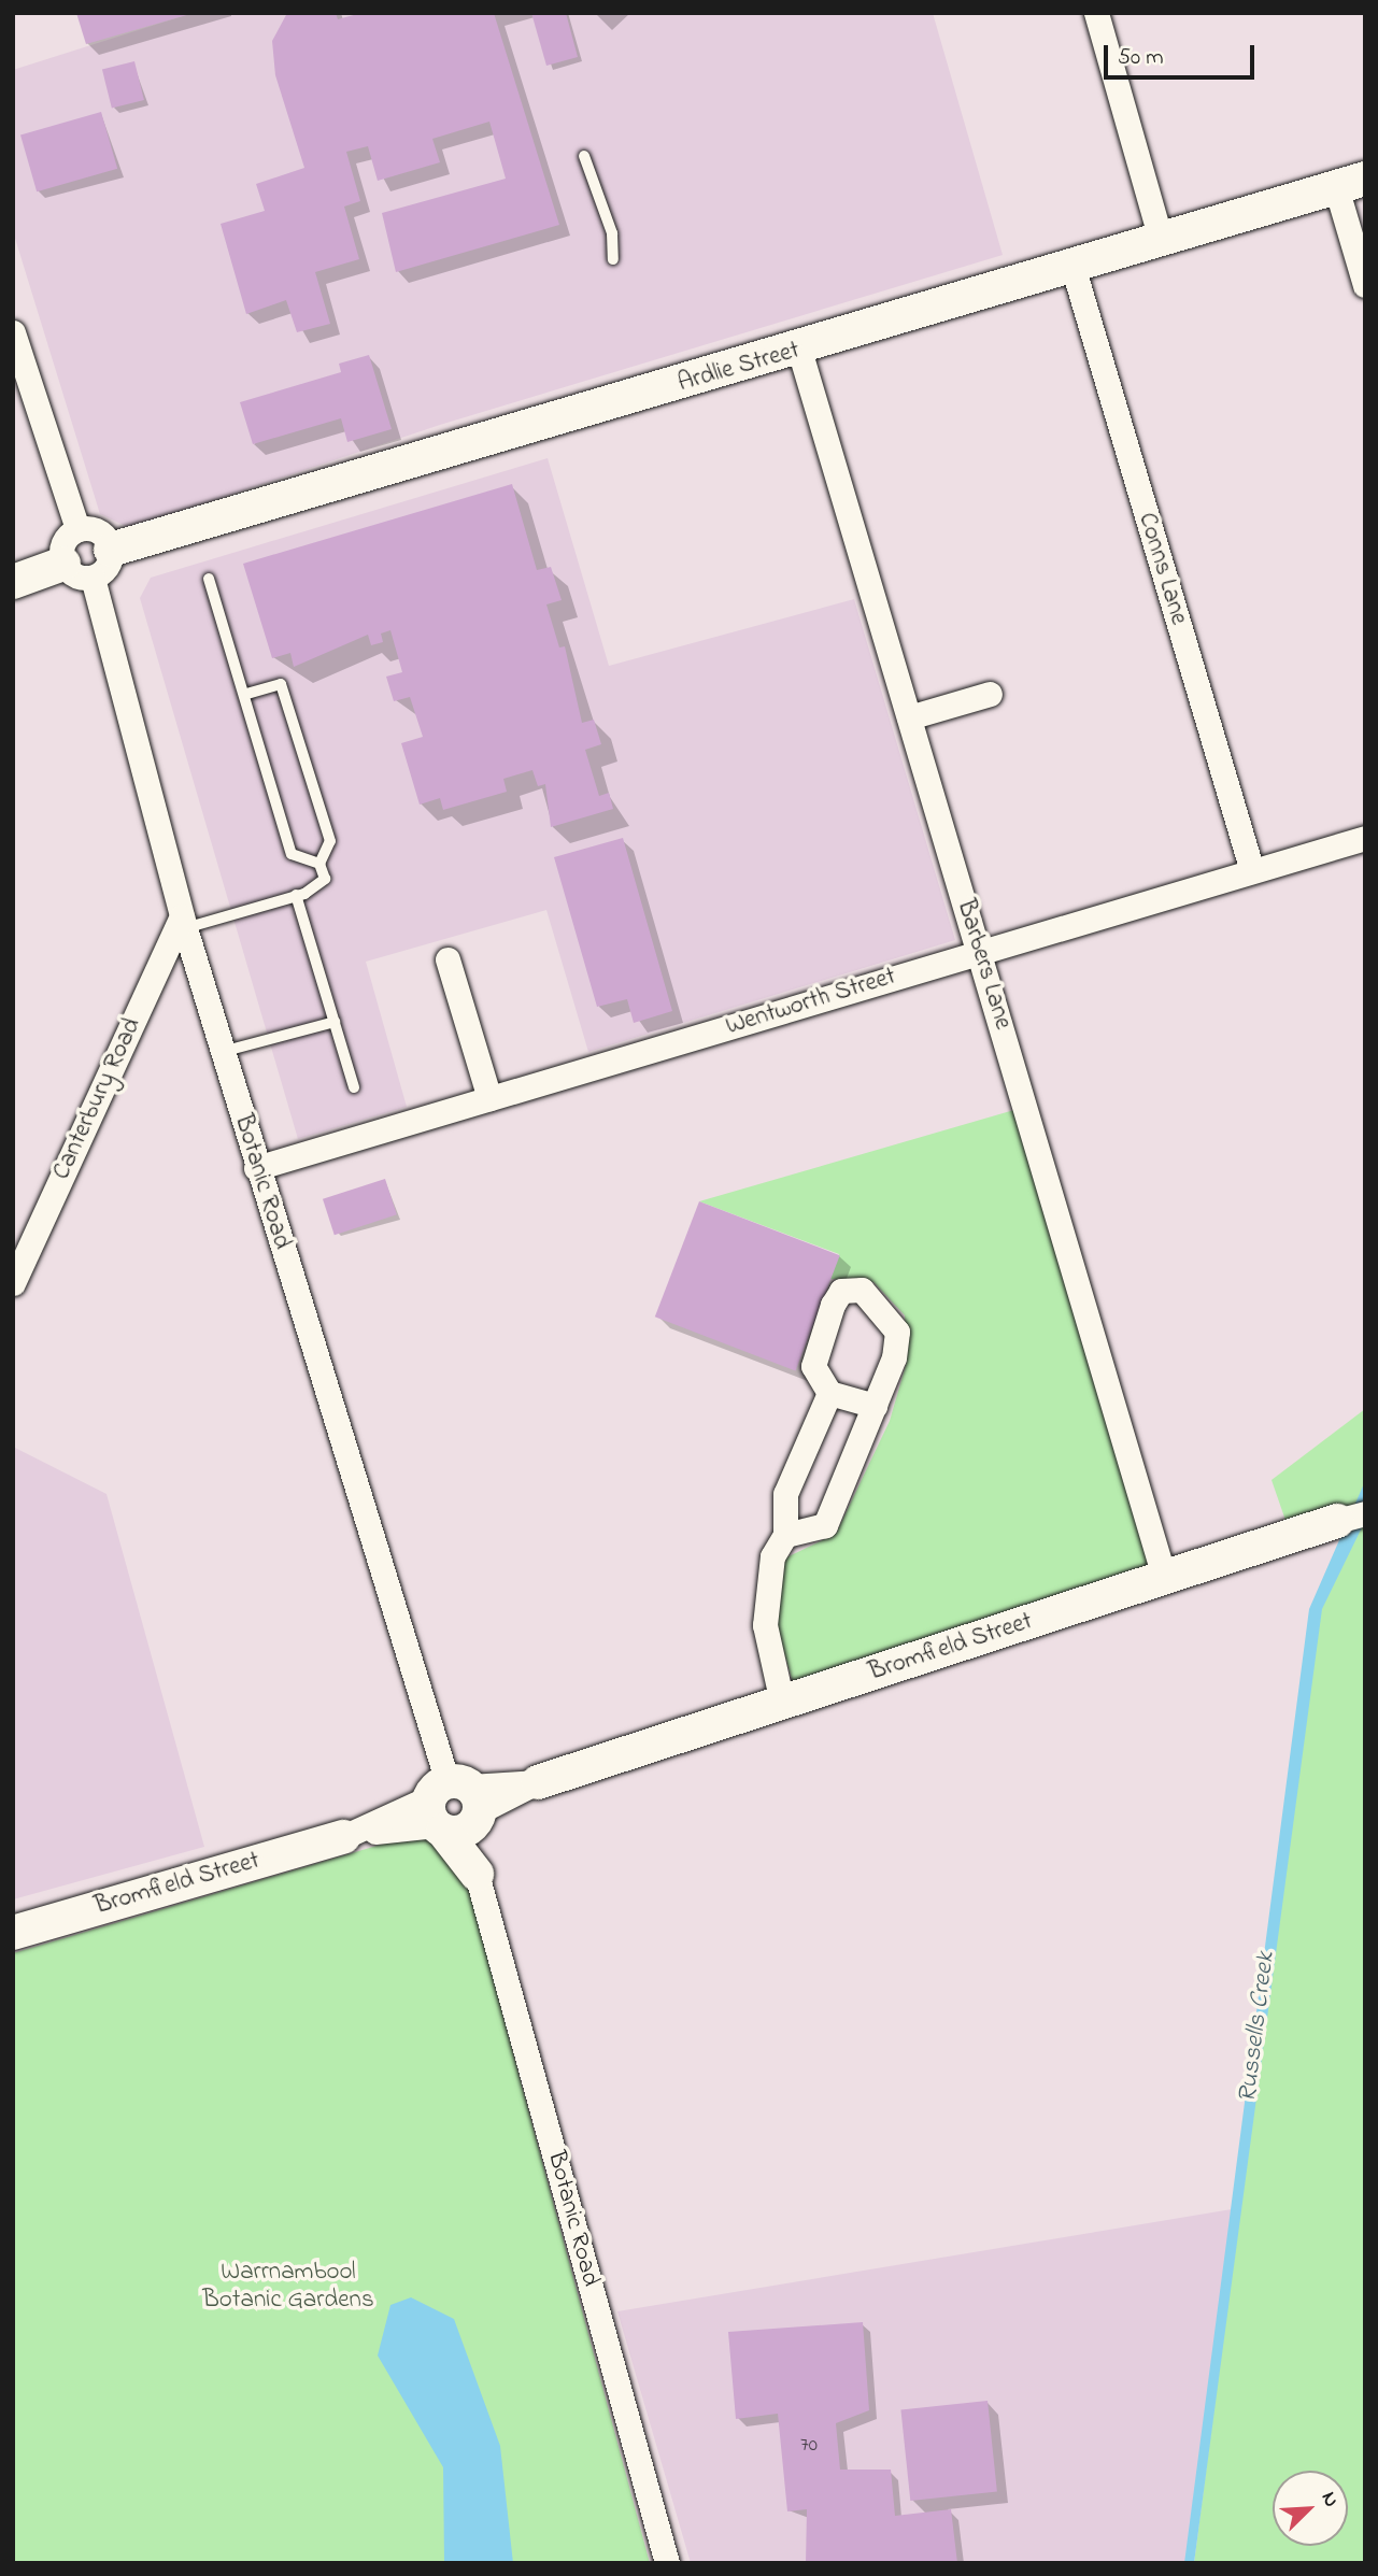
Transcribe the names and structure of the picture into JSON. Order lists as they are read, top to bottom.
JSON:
{
  "streets": {
    "street": [
      "Ardlie Street",
      "Conns Lane",
      "Barbers Lane",
      "Wentworth Street",
      "Canterbury Road",
      "Botanic Road",
      "Bromfield Street"
    ]
  },
  "crossings": [
    ["Ardlie Street", "Conns Lane"],
    ["Ardlie Street", "Barbers Lane"],
    ["Ardlie Street", "Botanic Road"],
    ["Conns Lane", "Wentworth Street"],
    ["Barbers Lane", "Wentworth Street"],
    ["Barbers Lane", "Bromfield Street"],
    ["Wentworth Street", "Botanic Road"],
    ["Canterbury Road", "Botanic Road"],
    ["Botanic Road", "Bromfield Street"]
  ],
  "water": ["Russells Creek"],
  "parks": ["Warrnambool Botanic Gardens"],
  "house_numbers": ["70"],
  "scale_bar": "50 m",
  "north": "top right"
}
